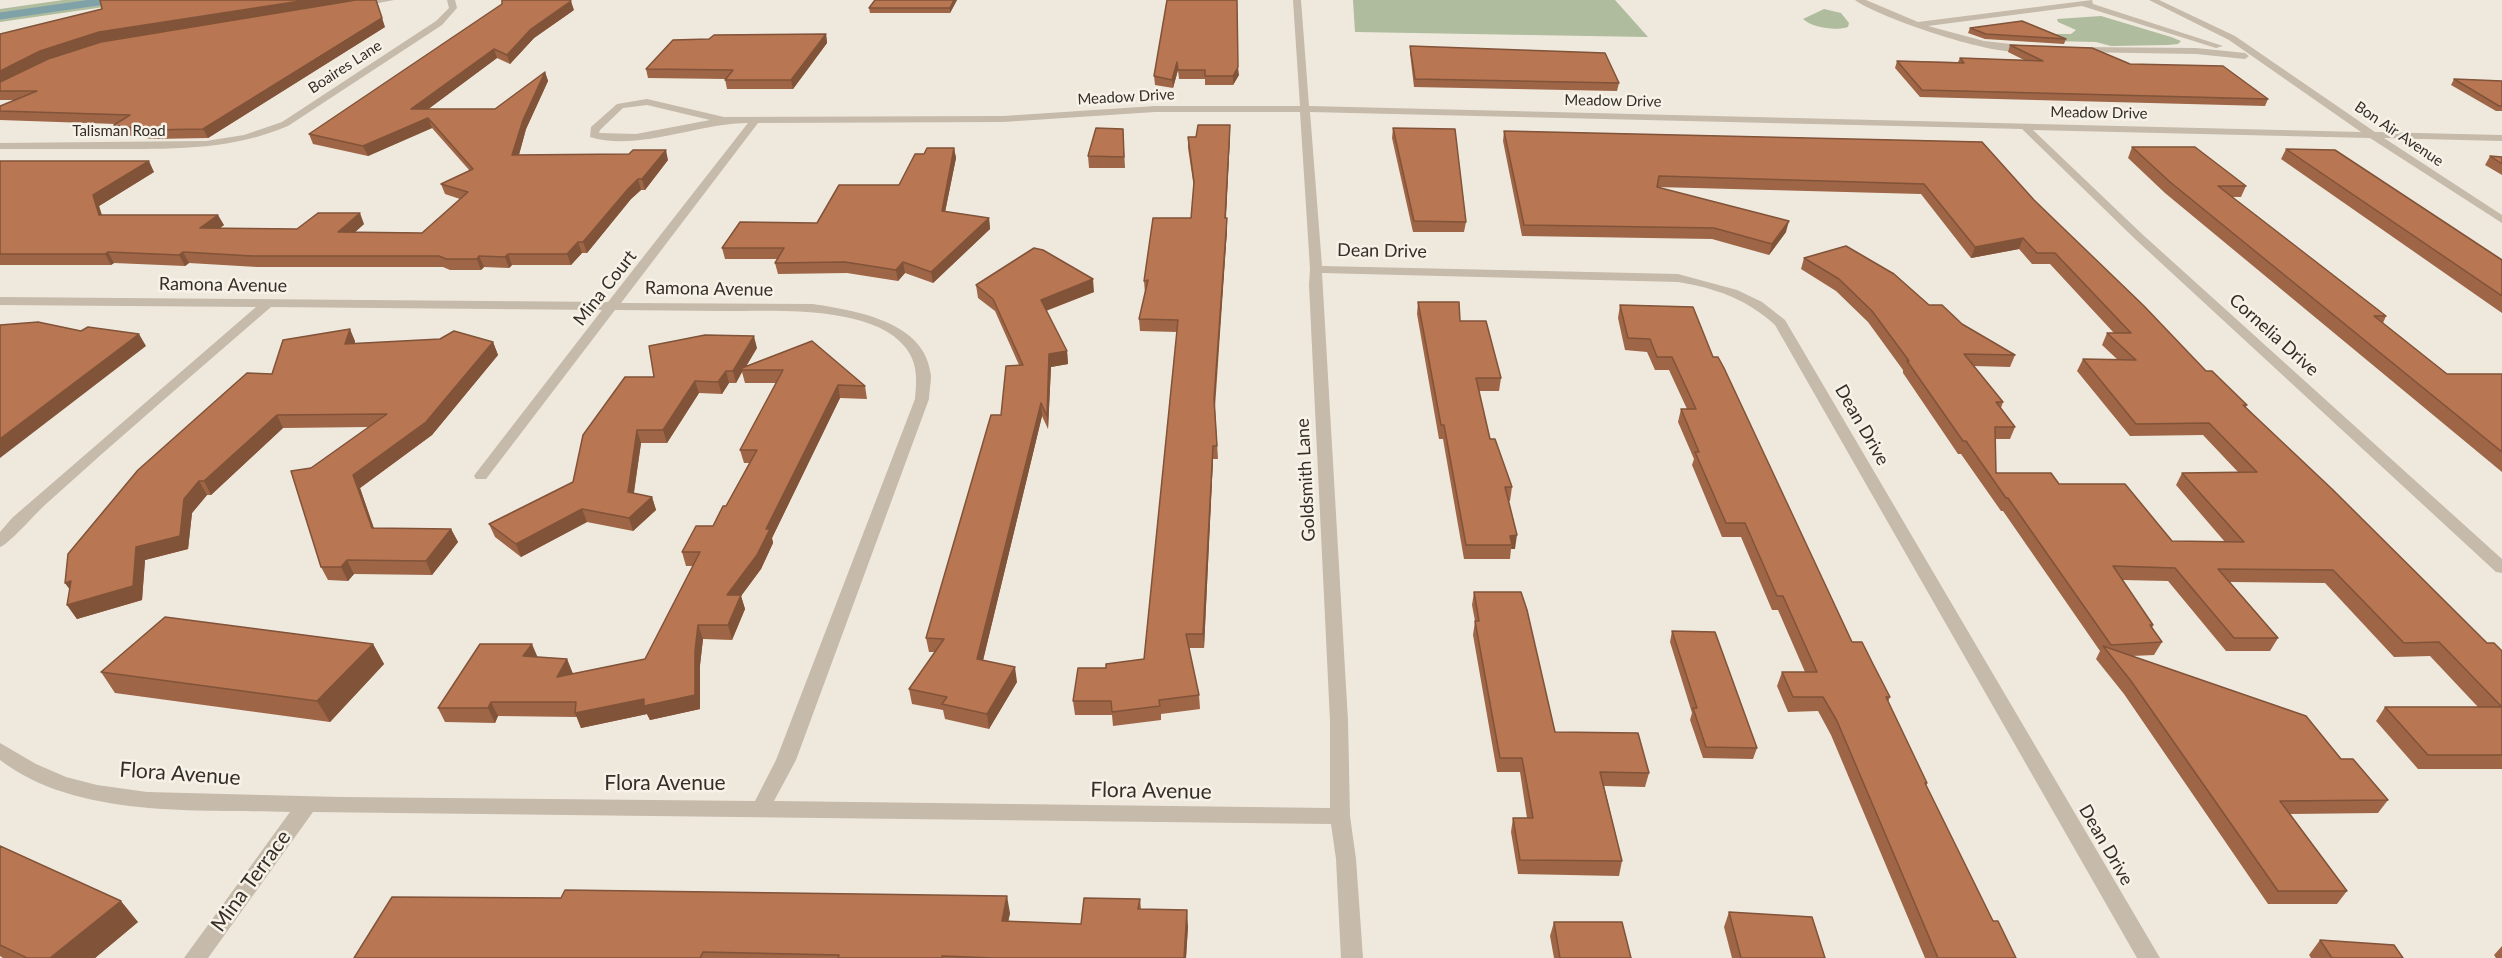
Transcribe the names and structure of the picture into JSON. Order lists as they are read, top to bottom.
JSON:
{
  "streets": {
    "street": [
      "Boaires Lane",
      "Meadow Drive",
      "Talisman Road",
      "Bon Air Avenue",
      "Dean Drive",
      "Ramona Avenue",
      "Mina Court",
      "Cornelia Drive",
      "Goldsmith Lane",
      "Flora Avenue",
      "Mina Terrace"
    ]
  },
  "crossings": [
    ["Boaires Lane", "Talisman Road"],
    ["Meadow Drive", "Bon Air Avenue"],
    ["Meadow Drive", "Mina Court"],
    ["Meadow Drive", "Cornelia Drive"],
    ["Meadow Drive", "Goldsmith Lane"],
    ["Dean Drive", "Goldsmith Lane"],
    ["Ramona Avenue", "Mina Court"],
    ["Ramona Avenue", "Flora Avenue"],
    ["Goldsmith Lane", "Flora Avenue"],
    ["Flora Avenue", "Mina Terrace"]
  ]
}
